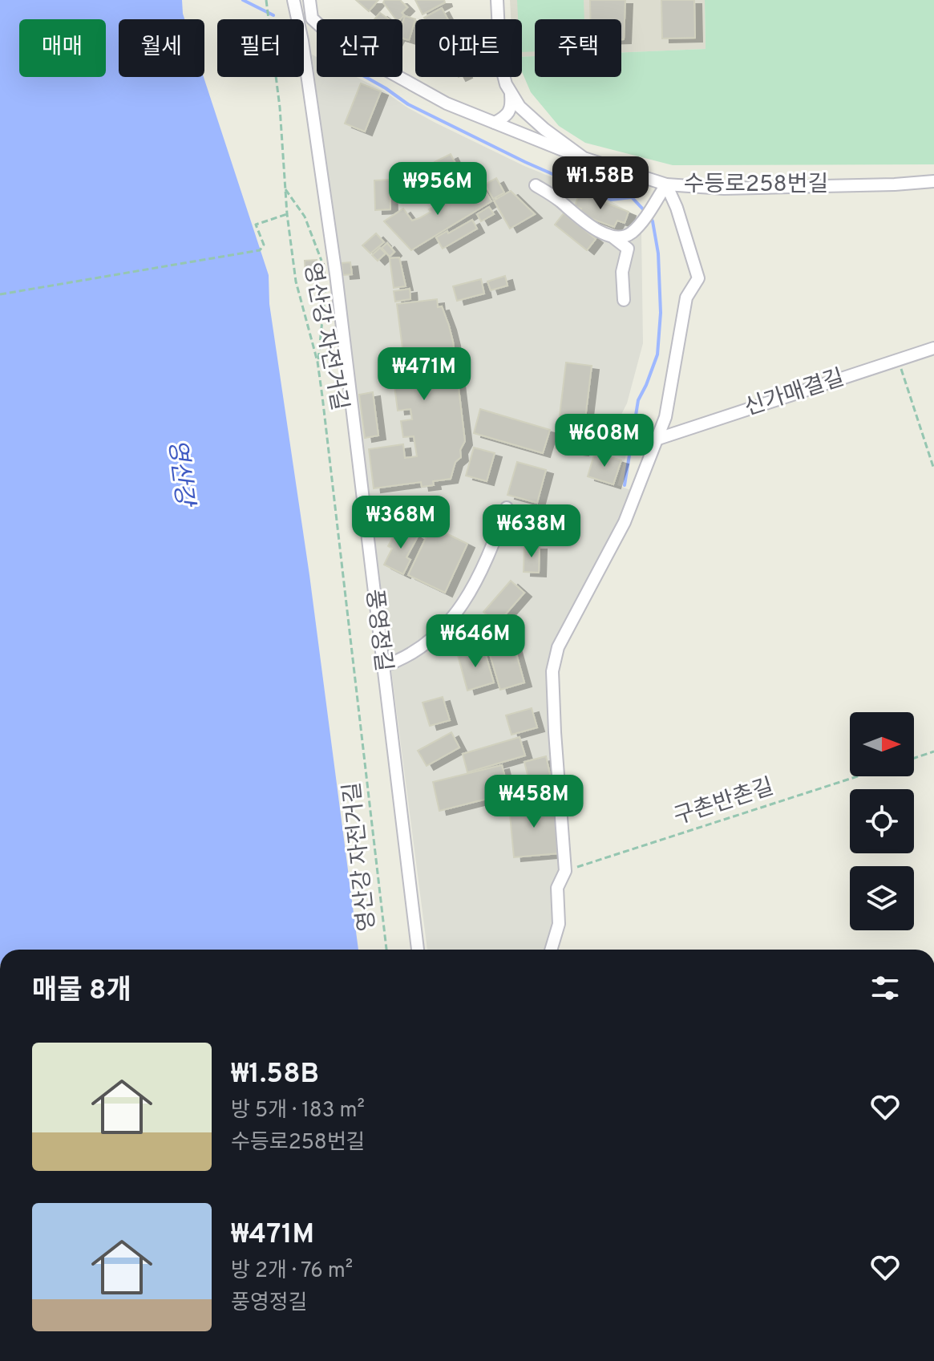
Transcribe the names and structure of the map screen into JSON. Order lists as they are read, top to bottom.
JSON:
{
  "streets": {
    "street": ["수등로258번길", "신가매결길", "풍영정길"],
    "path": ["영산강 자전거길", "구촌반촌길"]
  },
  "water": ["영산강"],
  "north": "right",
  "page": {
    "chip": [
      "매매",
      "월세",
      "필터",
      "신규",
      "아파트",
      "주택"
    ],
    "price": [
      "₩1.58B",
      "₩956M",
      "₩471M",
      "₩608M",
      "₩368M",
      "₩638M",
      "₩646M",
      "₩458M"
    ],
    "heading": "매물 8개",
    "list": [
      {
        "name": "₩1.58B",
        "note": "방 5개 · 183 m² · 수등로258번길"
      },
      {
        "name": "₩471M",
        "note": "방 2개 · 76 m² · 풍영정길"
      }
    ]
  }
}
